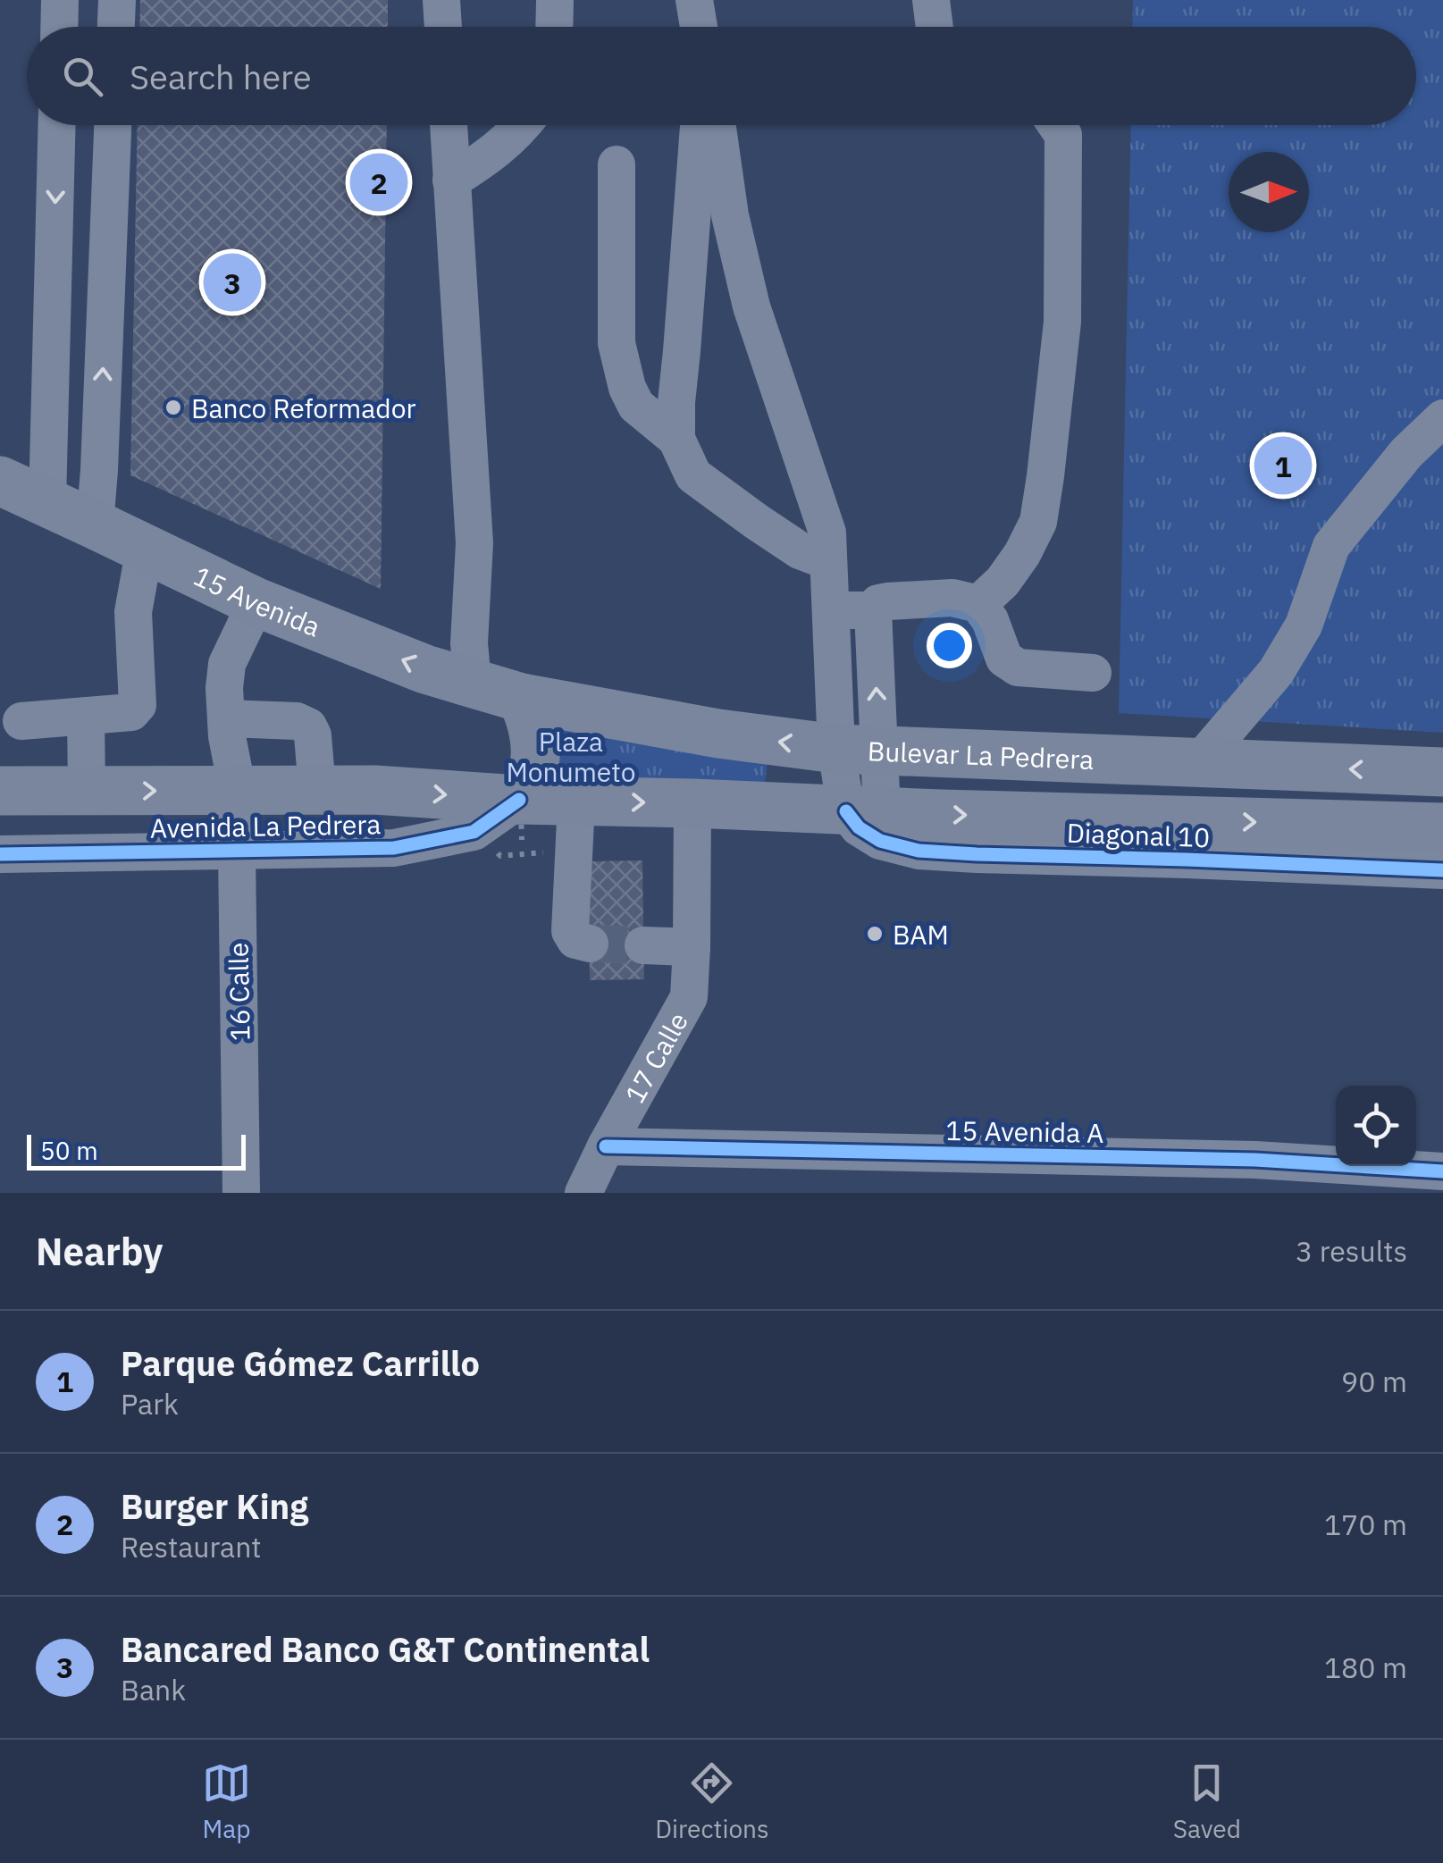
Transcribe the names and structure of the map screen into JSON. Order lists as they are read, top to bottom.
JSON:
{
  "streets": {
    "main road": ["15 Avenida", "Bulevar La Pedrera", "Avenida La Pedrera"],
    "street": [
      "Diagonal 10",
      "16 Calle",
      "17 Calle",
      "15 Avenida A"
    ]
  },
  "crossings": [
    ["15 Avenida", "Bulevar La Pedrera"],
    ["15 Avenida", "16 Calle"],
    ["Avenida La Pedrera", "16 Calle"],
    ["17 Calle", "15 Avenida A"]
  ],
  "one_way": ["15 Avenida"],
  "parks": ["Plaza Monumeto"],
  "places": ["Banco Reformador", "BAM"],
  "scale_bar": "50 m",
  "north": "right",
  "page": {
    "search": "Search here",
    "pins": ["2", "3", "1"],
    "scale": "50 m",
    "heading": ["Nearby", "3 results"],
    "list": [
      {
        "mark": "1",
        "name": "Parque Gómez Carrillo",
        "note": "Park",
        "value": "90 m"
      },
      {
        "mark": "2",
        "name": "Burger King",
        "note": "Restaurant",
        "value": "170 m"
      },
      {
        "mark": "3",
        "name": "Bancared Banco G&T Continental",
        "note": "Bank",
        "value": "180 m"
      }
    ],
    "nav": ["Map", "Directions", "Saved"]
  }
}
